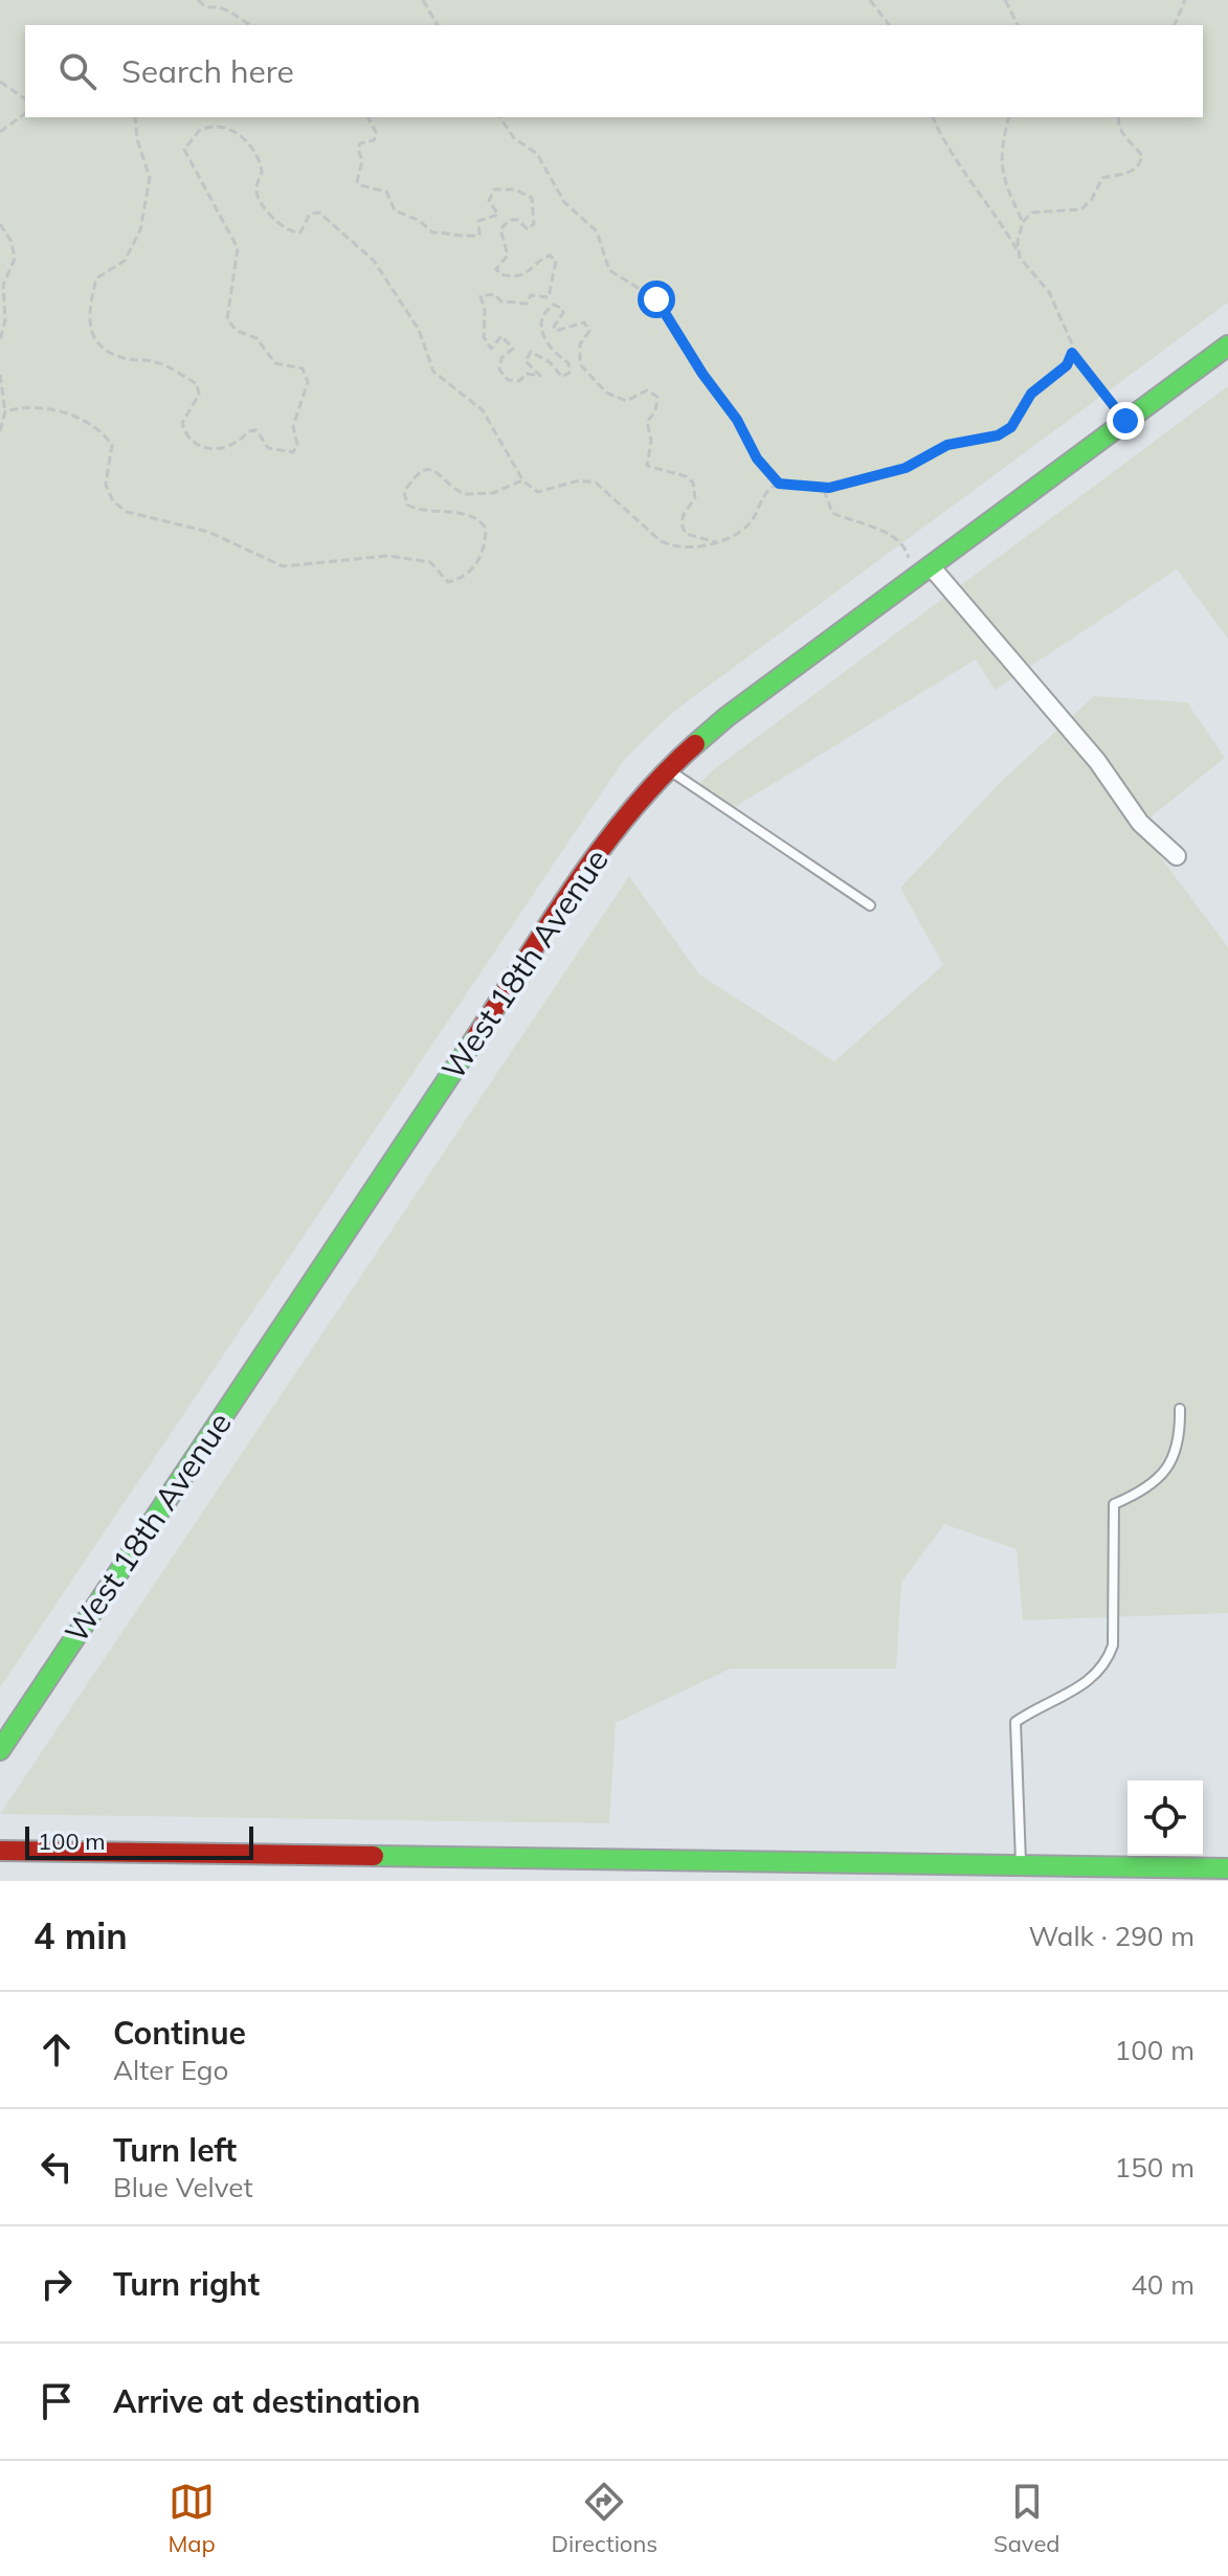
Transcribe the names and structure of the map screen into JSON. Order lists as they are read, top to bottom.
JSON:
{
  "streets": {
    "street": ["West 18th Avenue"]
  },
  "scale_bar": "100 m",
  "page": {
    "search": "Search here",
    "scale": "100 m",
    "heading": ["4 min", "Walk · 290 m"],
    "list": [
      ["Continue", "Alter Ego", "100 m"],
      ["Turn left", "Blue Velvet", "150 m"],
      ["Turn right", "40 m"],
      "Arrive at destination"
    ],
    "nav": ["Map", "Directions", "Saved"]
  }
}
